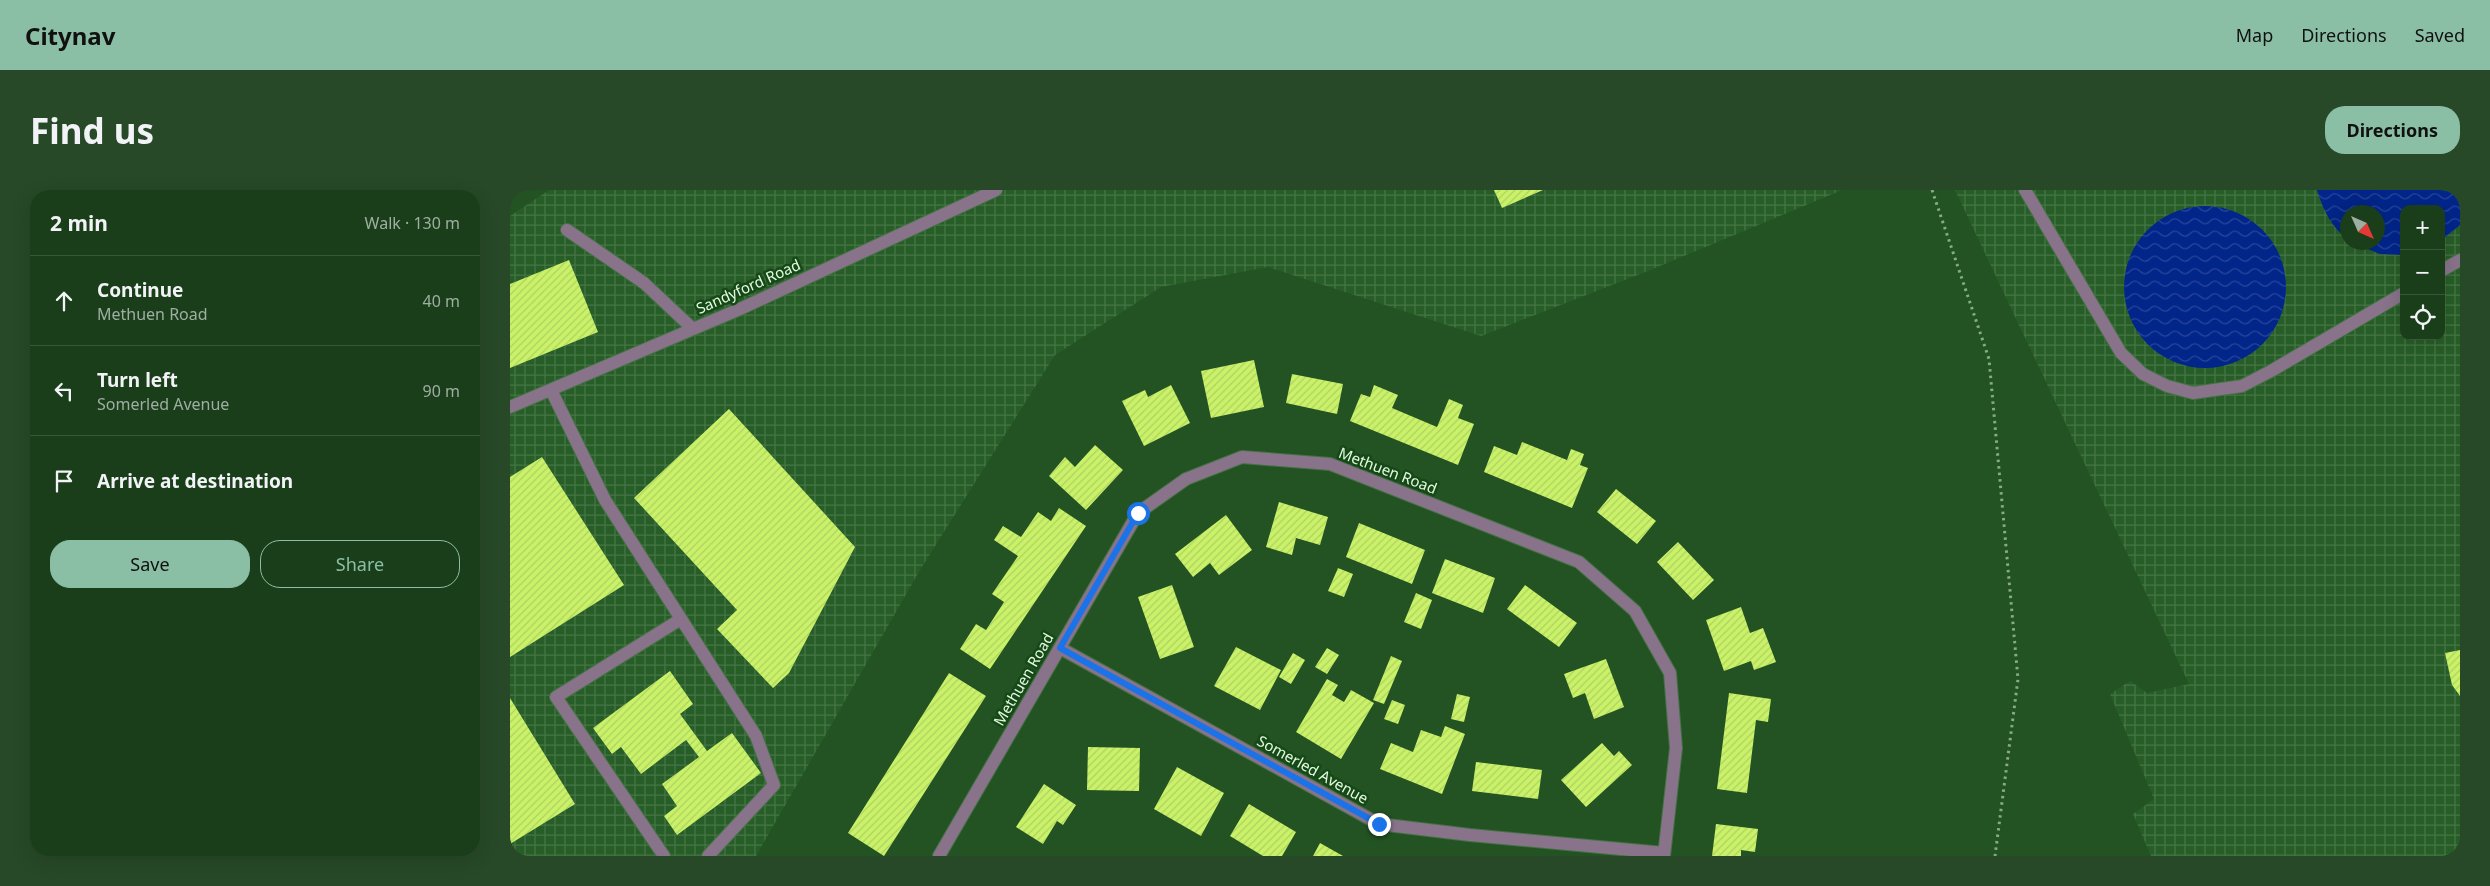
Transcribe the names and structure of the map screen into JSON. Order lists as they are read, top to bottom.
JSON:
{
  "streets": {
    "street": ["Sandyford Road", "Methuen Road", "Somerled Avenue"]
  },
  "crossings": [
    ["Methuen Road", "Somerled Avenue"]
  ],
  "north": "bottom right",
  "page": {
    "header": "Citynav",
    "nav": ["Map", "Directions", "Saved"],
    "buttons": [
      "Directions",
      ["Save", "Share"]
    ],
    "title": "Find us",
    "heading": ["2 min", "Walk · 130 m"],
    "map_buttons": ["+", "−"],
    "list": [
      ["Continue", "Methuen Road", "40 m"],
      ["Turn left", "Somerled Avenue", "90 m"],
      "Arrive at destination"
    ]
  }
}
